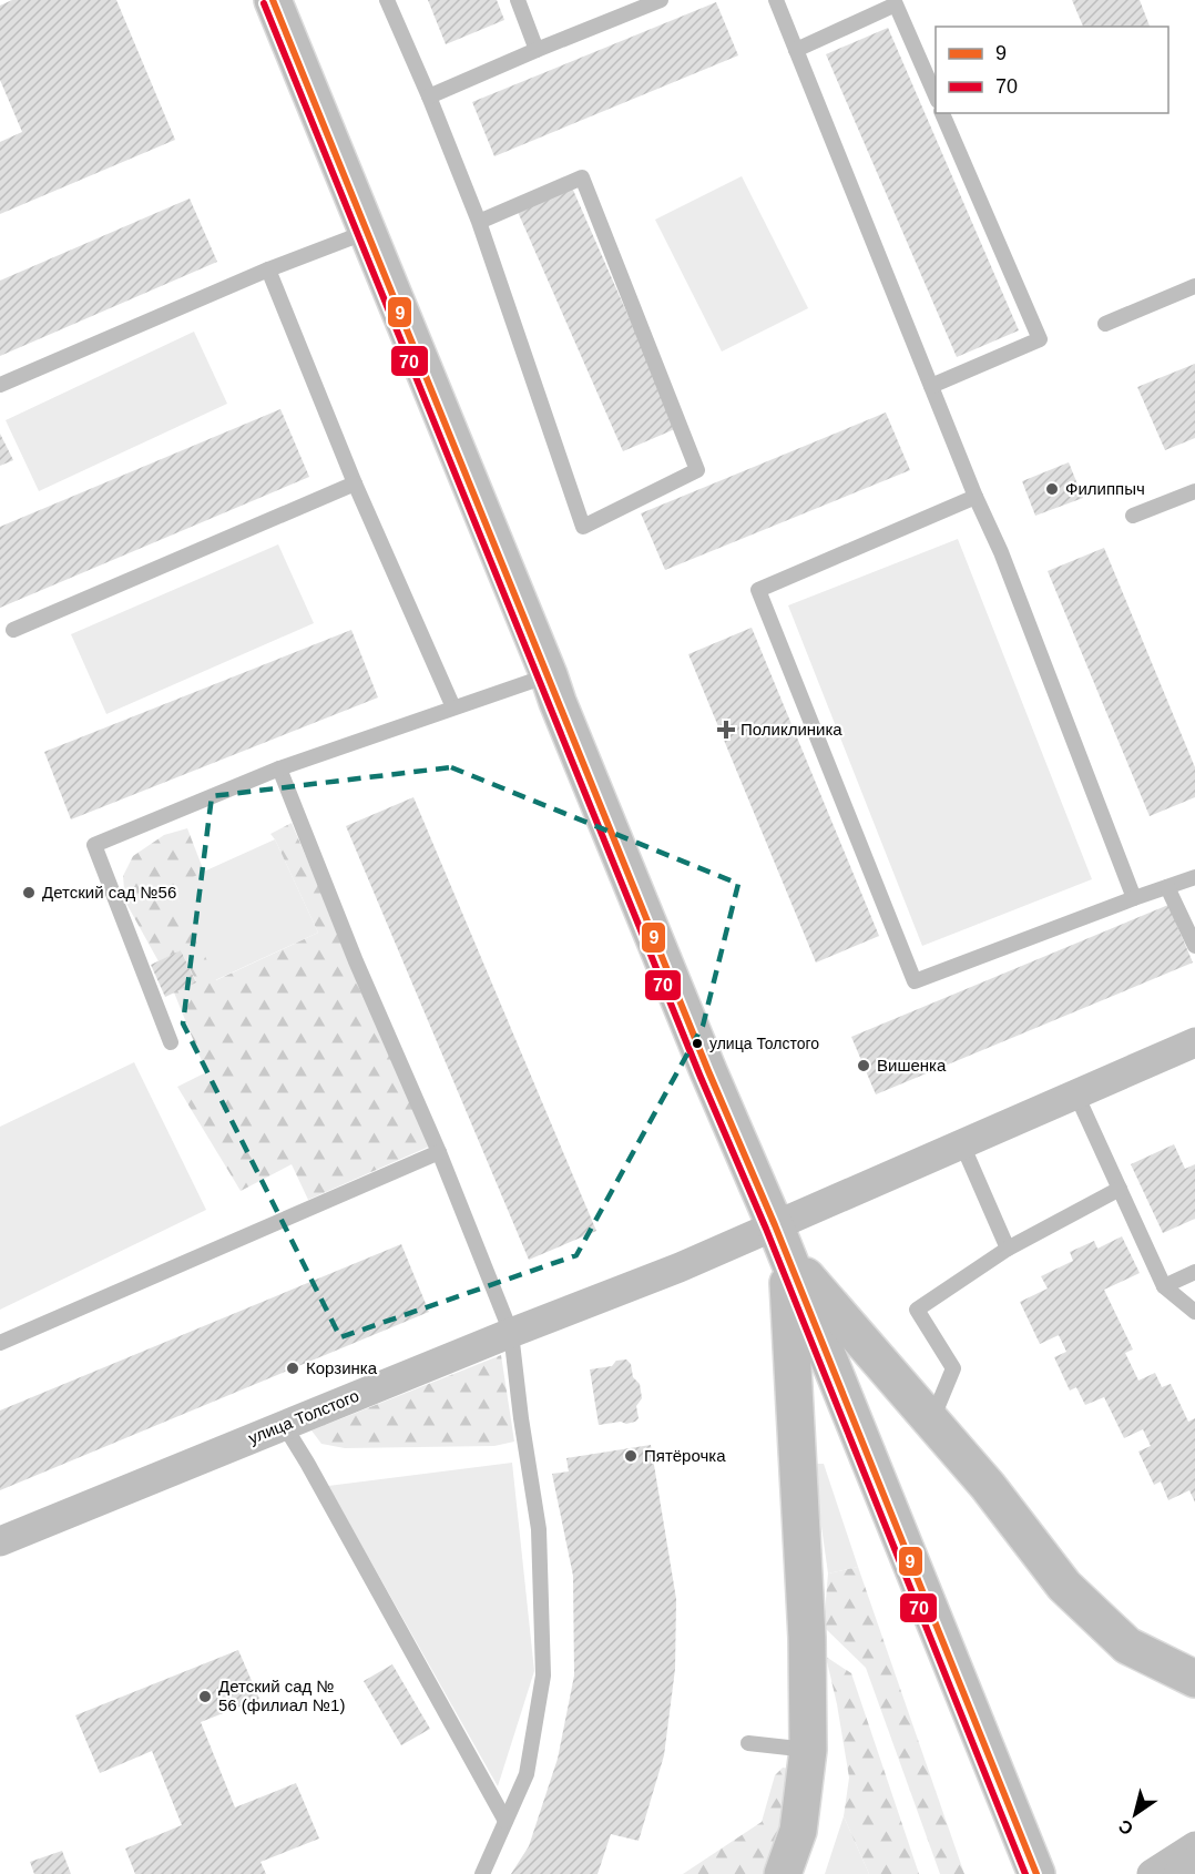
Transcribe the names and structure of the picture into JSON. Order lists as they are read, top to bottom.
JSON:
{
  "streets": {
    "street": ["улица Толстого"]
  },
  "places": {
    "other": [
      "Филиппыч",
      "Детский сад №56",
      "улица Толстого",
      "Вишенка",
      "Корзинка",
      "Пятёрочка",
      "Детский сад № 56 (филиал №1)"
    ],
    "health": ["Поликлиника"]
  },
  "lines": ["transit line 9", "transit line 70"],
  "legend": ["9", "70"],
  "north": "bottom left"
}
